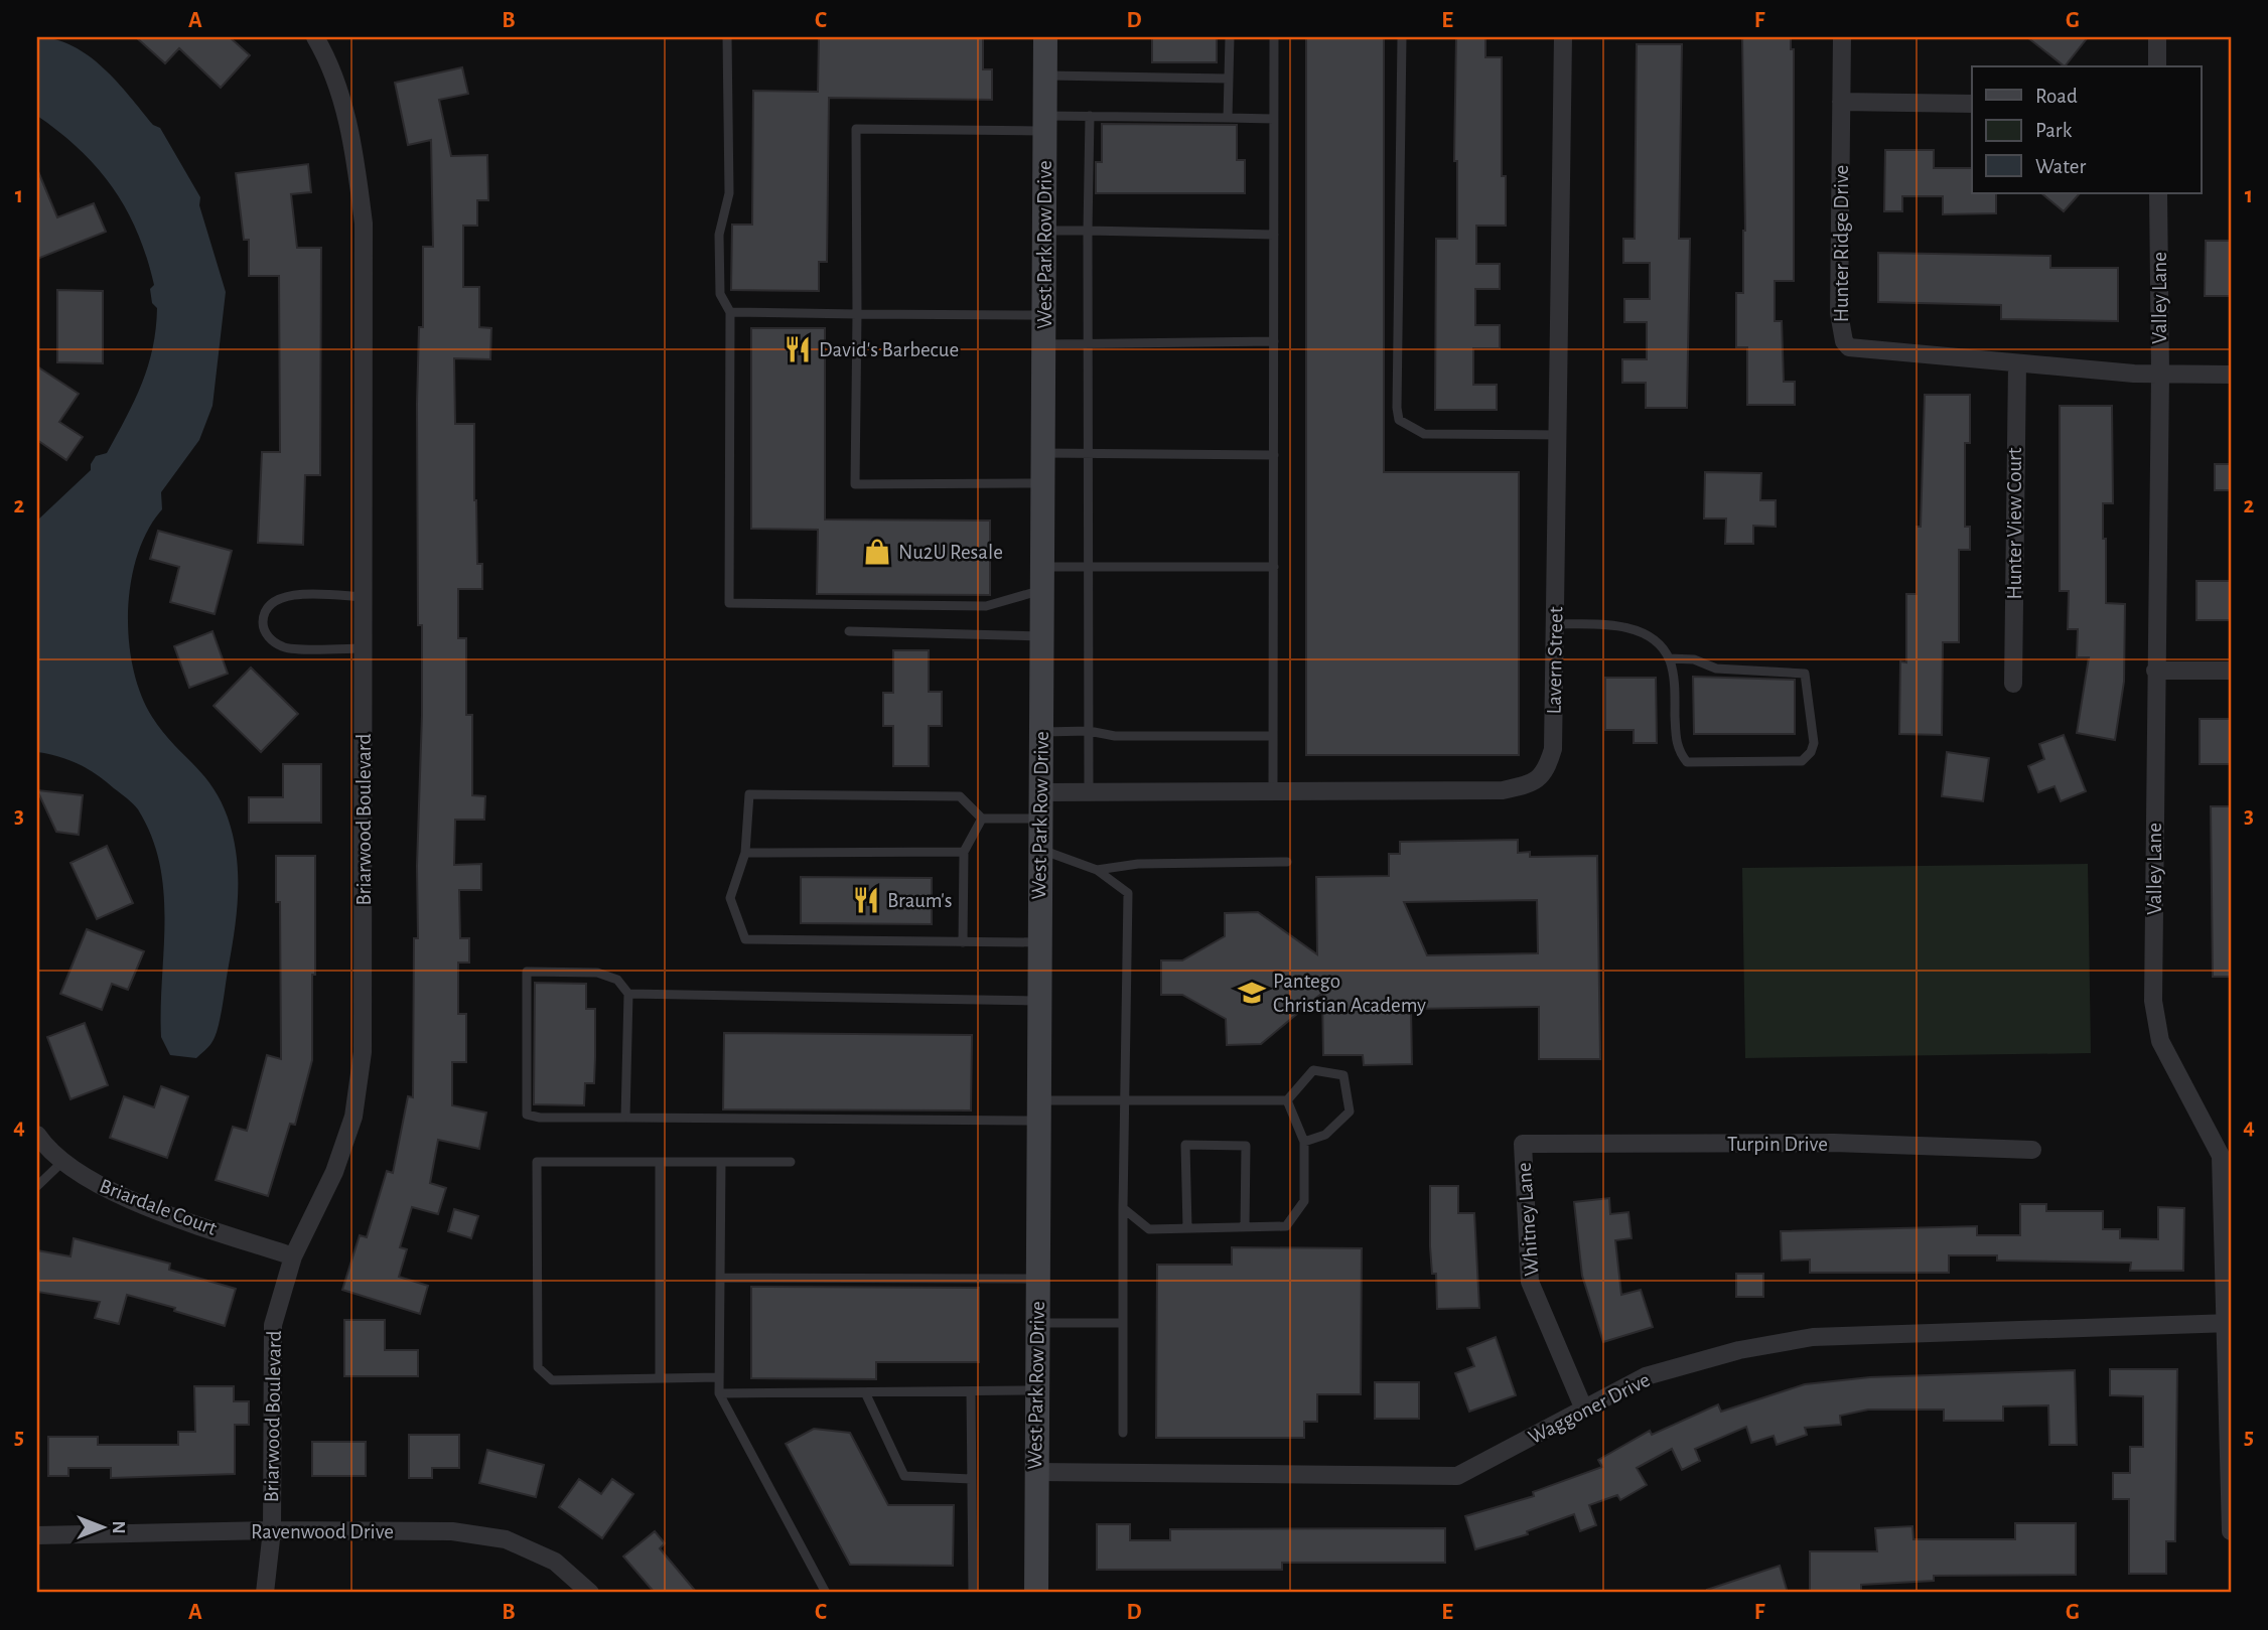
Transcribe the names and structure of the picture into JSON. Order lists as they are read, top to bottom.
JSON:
{
  "streets": {
    "main road": ["West Park Row Drive"],
    "street": [
      "Hunter Ridge Drive",
      "Valley Lane",
      "Hunter View Court",
      "Lavern Street",
      "Briarwood Boulevard",
      "Turpin Drive",
      "Briardale Court",
      "Whitney Lane",
      "Waggoner Drive",
      "Ravenwood Drive"
    ]
  },
  "crossings": [
    ["Hunter Ridge Drive", "Valley Lane"],
    ["Hunter Ridge Drive", "Hunter View Court"],
    ["West Park Row Drive", "Lavern Street"],
    ["West Park Row Drive", "Waggoner Drive"],
    ["Valley Lane", "Waggoner Drive"],
    ["Briarwood Boulevard", "Briardale Court"],
    ["Briarwood Boulevard", "Ravenwood Drive"],
    ["Turpin Drive", "Whitney Lane"],
    ["Whitney Lane", "Waggoner Drive"]
  ],
  "places": {
    "restaurant": ["David's Barbecue", "Braum's"],
    "shop": ["Nu2U Resale"],
    "school or university": ["Pantego Christian Academy"]
  },
  "legend": ["Road", "Park", "Water"],
  "north": "right",
  "grid": {
    "columns": [
      "A",
      "B",
      "C",
      "D",
      "E",
      "F",
      "G"
    ],
    "rows": [
      "1",
      "2",
      "3",
      "4",
      "5"
    ]
  }
}
